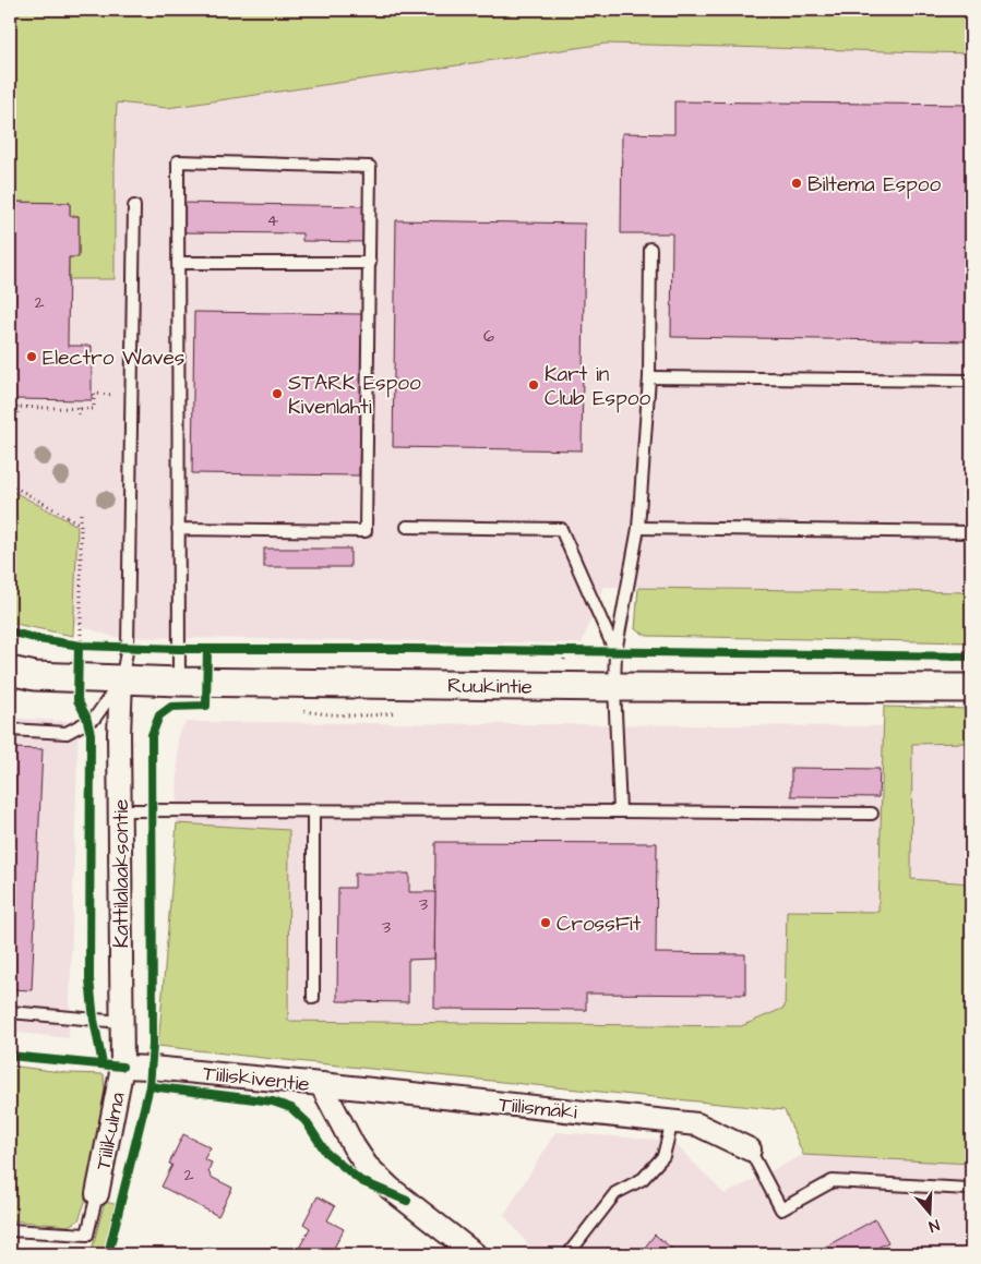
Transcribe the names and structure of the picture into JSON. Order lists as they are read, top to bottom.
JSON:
{
  "streets": {
    "street": [
      "Ruukintie",
      "Kattilalaaksontie",
      "Tiiliskiventie",
      "Tiilismäki",
      "Tiilikulma"
    ]
  },
  "crossings": [
    ["Ruukintie", "Kattilalaaksontie"],
    ["Kattilalaaksontie", "Tiiliskiventie"],
    ["Kattilalaaksontie", "Tiilikulma"],
    ["Tiiliskiventie", "Tiilismäki"],
    ["Tiiliskiventie", "Tiilikulma"]
  ],
  "places": [
    "Biltema Espoo",
    "Electro Waves",
    "Kart in Club Espoo",
    "STARK Espoo Kivenlahti",
    "CrossFit"
  ],
  "house_numbers": [
    "4",
    "2",
    "6",
    "3",
    "3",
    "2"
  ],
  "north": "bottom"
}
